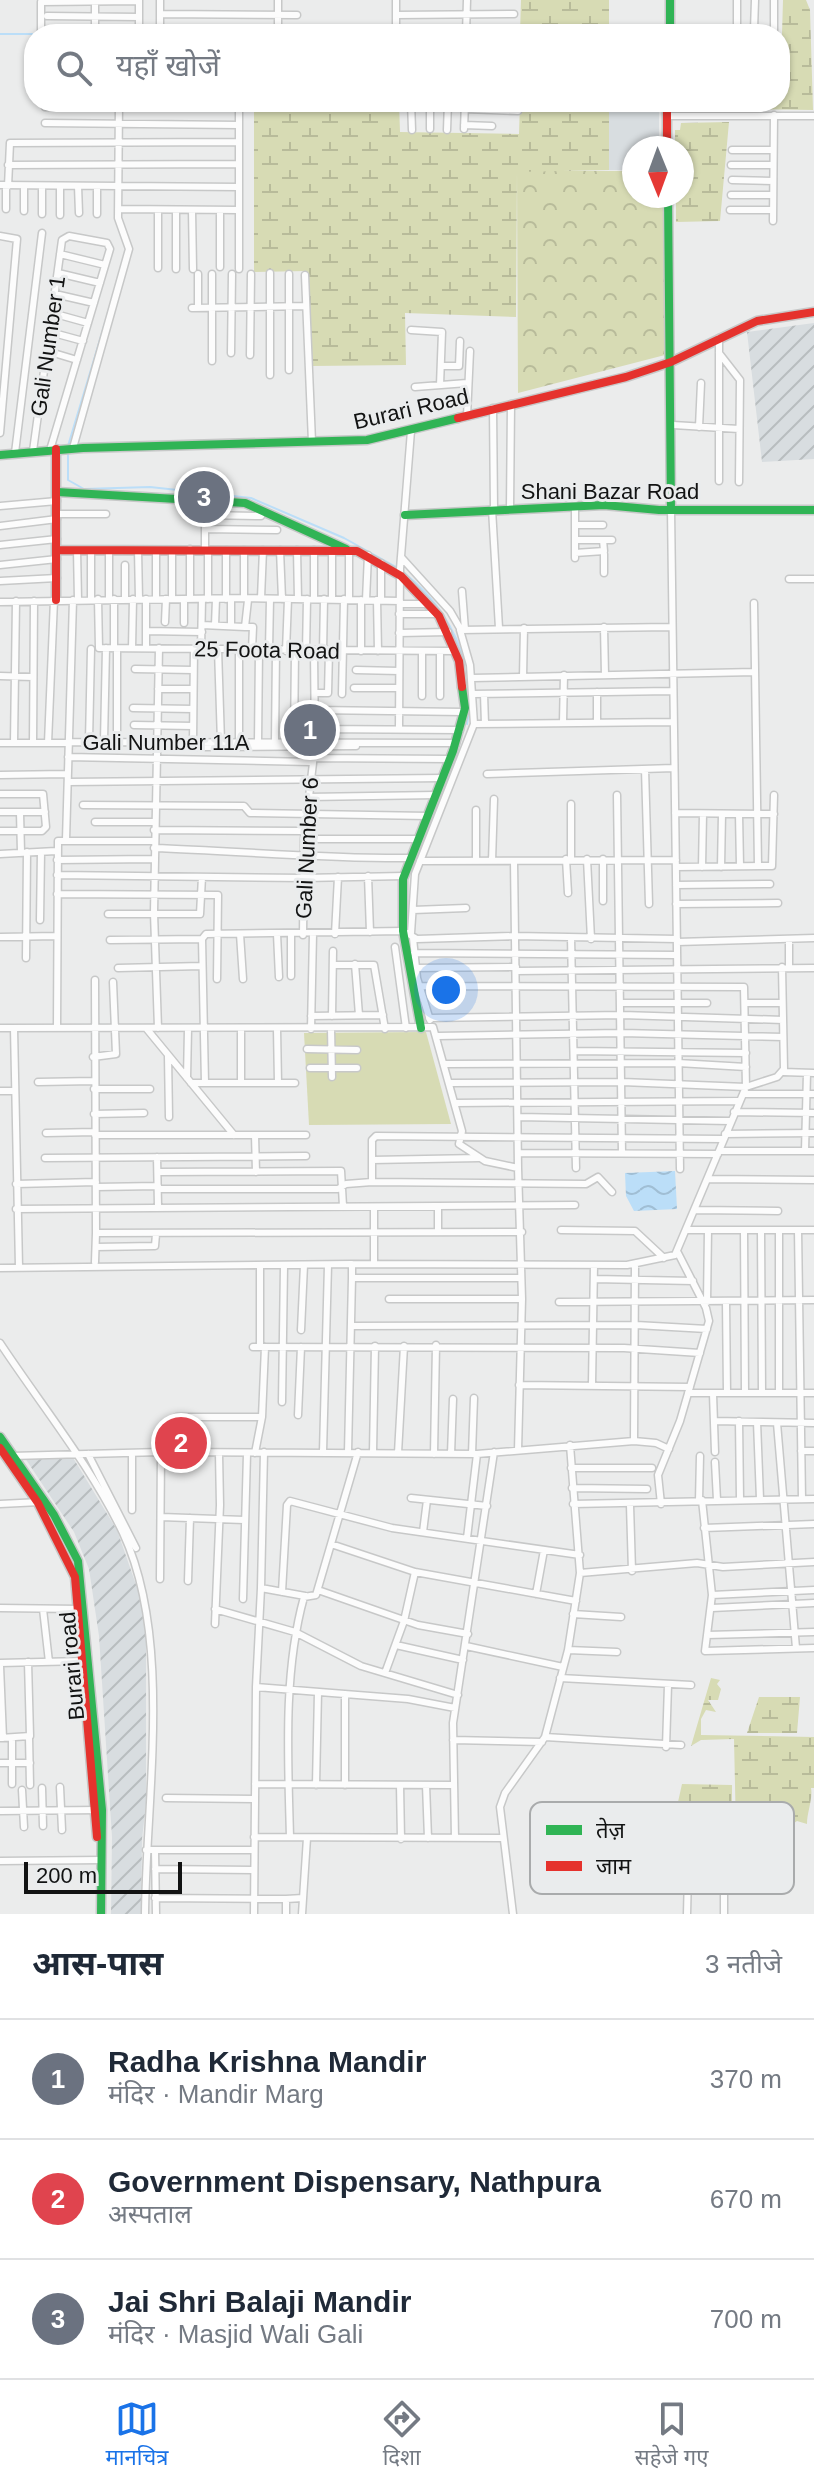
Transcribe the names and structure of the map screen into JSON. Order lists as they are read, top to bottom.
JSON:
{
  "streets": {
    "street": [
      "Gali Number 1",
      "Burari Road",
      "Shani Bazar Road",
      "25 Foota Road",
      "Gali Number 11A",
      "Gali Number 6",
      "Burari road"
    ]
  },
  "crossings": [
    ["Gali Number 1", "Burari Road"],
    ["25 Foota Road", "Gali Number 6"],
    ["Gali Number 11A", "Gali Number 6"]
  ],
  "legend": ["तेज़", "जाम"],
  "scale_bar": "200 m",
  "north": "bottom",
  "page": {
    "search": "यहाँ खोजें",
    "pins": ["3", "1", "2"],
    "scale": "200 m",
    "heading": ["आस-पास", "3 नतीजे"],
    "list": [
      {
        "mark": "1",
        "name": "Radha Krishna Mandir",
        "note": "मंदिर · Mandir Marg",
        "value": "370 m"
      },
      {
        "mark": "2",
        "name": "Government Dispensary, Nathpura",
        "note": "अस्पताल",
        "value": "670 m"
      },
      {
        "mark": "3",
        "name": "Jai Shri Balaji Mandir",
        "note": "मंदिर · Masjid Wali Gali",
        "value": "700 m"
      }
    ],
    "nav": ["मानचित्र", "दिशा", "सहेजे गए"]
  }
}
